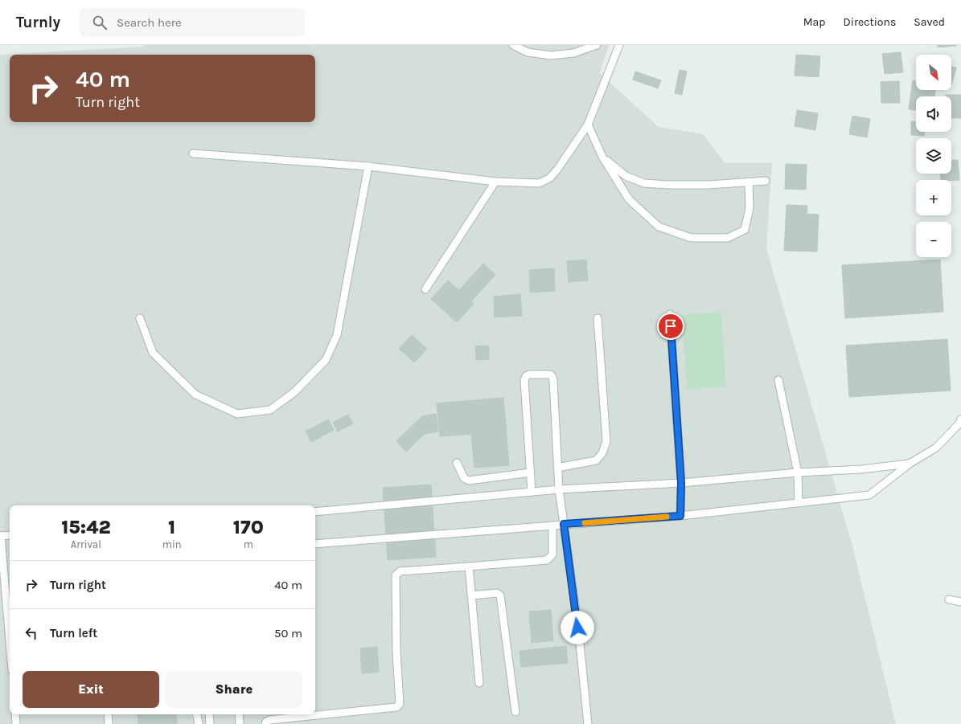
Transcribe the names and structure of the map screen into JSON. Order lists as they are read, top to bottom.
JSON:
{
  "north": "bottom right",
  "page": {
    "header": "Turnly",
    "search": "Search here",
    "nav": ["Map", "Directions", "Saved"],
    "map_buttons": ["+", "−"],
    "turn": ["40 m", "Turn right"],
    "eta": [
      "15:42",
      "Arrival",
      "1",
      "min",
      "170",
      "m"
    ],
    "list": [
      {
        "name": "Turn right",
        "value": "40 m"
      },
      {
        "name": "Turn left",
        "value": "50 m"
      }
    ],
    "buttons": ["Exit", "Share"]
  }
}
